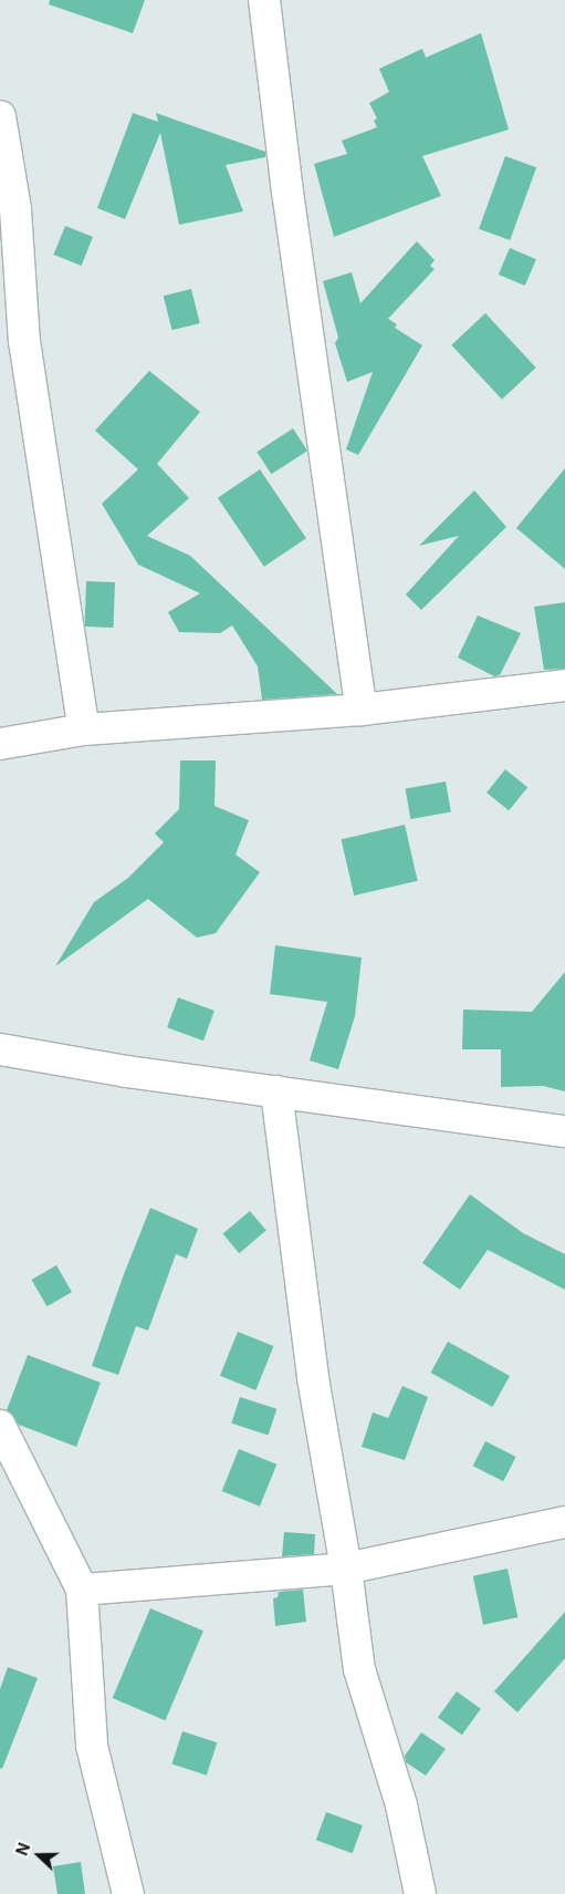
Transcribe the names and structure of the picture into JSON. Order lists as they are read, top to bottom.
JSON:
{
  "north": "left"
}
